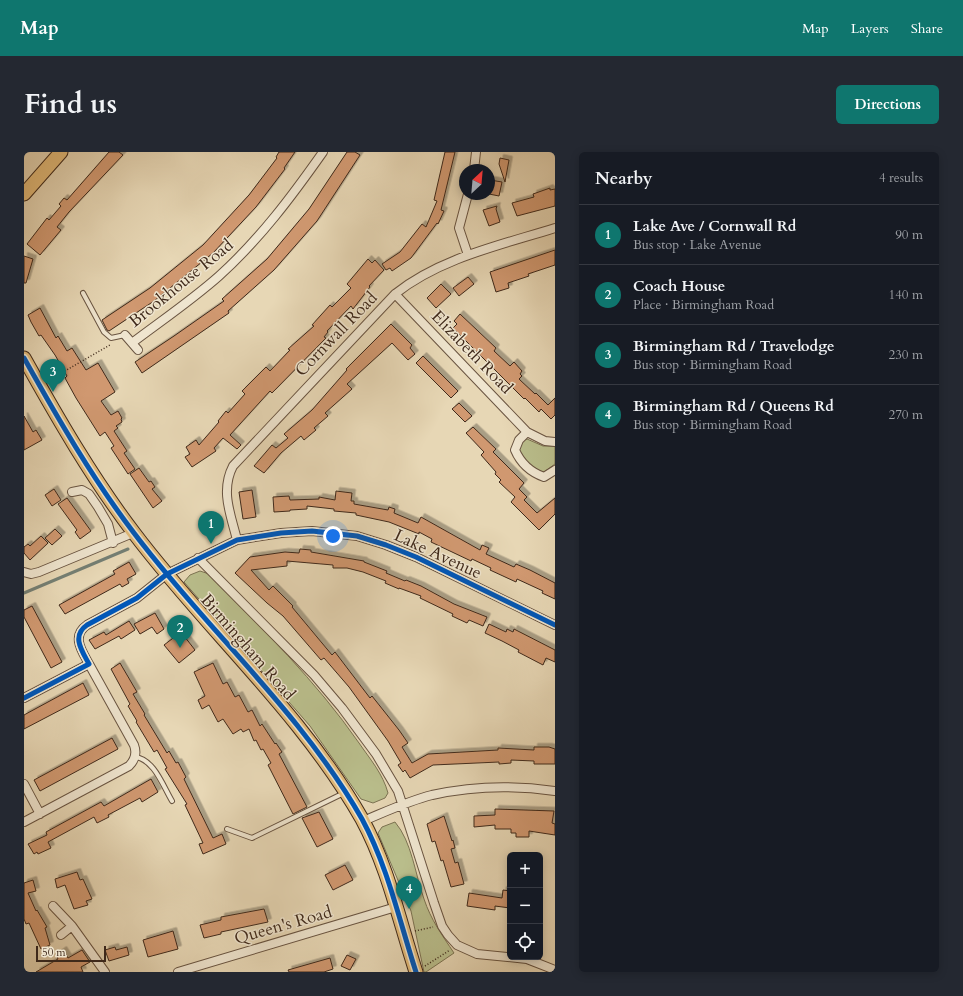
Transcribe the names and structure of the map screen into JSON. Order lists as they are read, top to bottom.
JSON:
{
  "streets": {
    "highway": ["Birmingham Road"],
    "street": [
      "Brookhouse Road",
      "Cornwall Road",
      "Elizabeth Road",
      "Lake Avenue",
      "Queen's Road"
    ]
  },
  "crossings": [
    ["Cornwall Road", "Elizabeth Road"],
    ["Cornwall Road", "Lake Avenue"],
    ["Lake Avenue", "Birmingham Road"],
    ["Birmingham Road", "Queen's Road"]
  ],
  "scale_bar": "50 m",
  "north": "top right",
  "page": {
    "header": "Map",
    "nav": ["Map", "Layers", "Share"],
    "title": "Find us",
    "buttons": "Directions",
    "heading": ["Nearby", "4 results"],
    "list": [
      {
        "mark": "1",
        "name": "Lake Ave / Cornwall Rd",
        "note": "Bus stop · Lake Avenue",
        "value": "90 m"
      },
      {
        "mark": "2",
        "name": "Coach House",
        "note": "Place · Birmingham Road",
        "value": "140 m"
      },
      {
        "mark": "3",
        "name": "Birmingham Rd / Travelodge",
        "note": "Bus stop · Birmingham Road",
        "value": "230 m"
      },
      {
        "mark": "4",
        "name": "Birmingham Rd / Queens Rd",
        "note": "Bus stop · Birmingham Road",
        "value": "270 m"
      }
    ],
    "pins": [
      "3",
      "1",
      "2",
      "4"
    ],
    "map_buttons": ["+", "−"],
    "scale": "50 m"
  }
}
